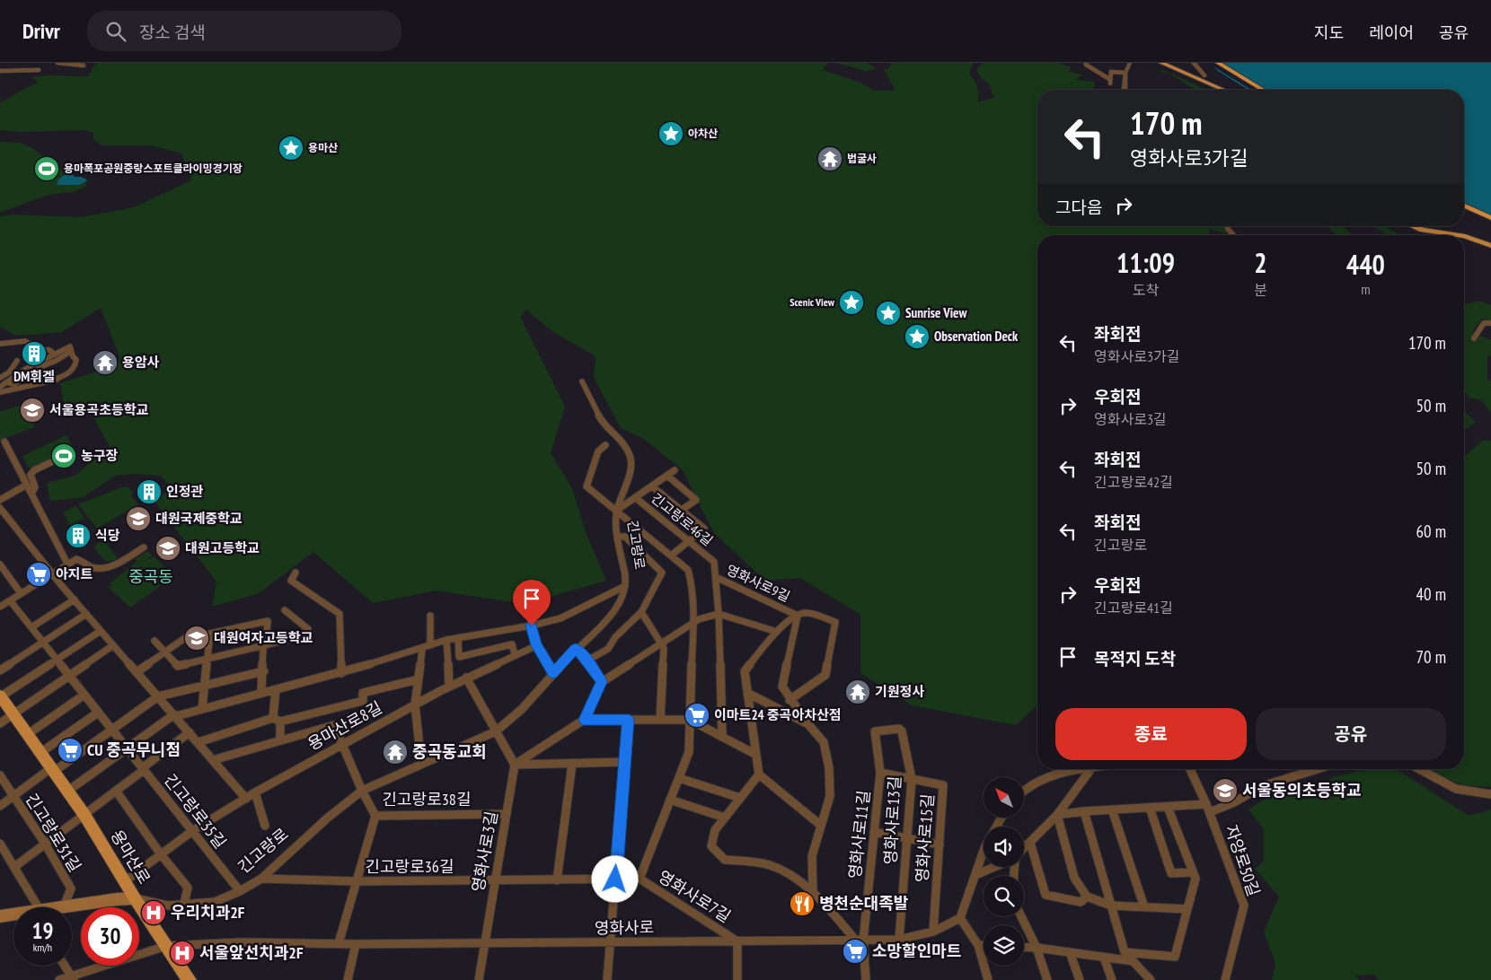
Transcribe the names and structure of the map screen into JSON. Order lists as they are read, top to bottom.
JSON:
{
  "streets": {
    "main road": ["긴고랑로", "용마산로"],
    "street": [
      "긴고랑로46길",
      "영화사로9길",
      "용마산로8길",
      "긴고랑로38길",
      "긴고랑로35길",
      "영화사로13길",
      "긴고랑로31길",
      "영화사로11길",
      "영화사로15길",
      "영화사로3길",
      "자양로50길",
      "긴고랑로36길",
      "영화사로7길",
      "영화사로"
    ]
  },
  "crossings": [
    ["긴고랑로46길", "긴고랑로"],
    ["긴고랑로46길", "영화사로9길"],
    ["긴고랑로46길", "영화사로7길"],
    ["긴고랑로", "긴고랑로38길"],
    ["긴고랑로", "긴고랑로35길"],
    ["긴고랑로", "긴고랑로31길"],
    ["긴고랑로", "용마산로"],
    ["긴고랑로", "긴고랑로36길"],
    ["긴고랑로", "영화사로7길"],
    ["용마산로8길", "긴고랑로38길"],
    ["용마산로8길", "긴고랑로35길"],
    ["용마산로8길", "용마산로"],
    ["긴고랑로38길", "영화사로3길"],
    ["영화사로13길", "영화사로11길"],
    ["영화사로13길", "영화사로15길"],
    ["영화사로13길", "영화사로"],
    ["영화사로11길", "영화사로15길"],
    ["영화사로11길", "영화사로"],
    ["영화사로15길", "영화사로"],
    ["영화사로3길", "긴고랑로36길"],
    ["영화사로3길", "영화사로"],
    ["용마산로", "영화사로"],
    ["긴고랑로36길", "영화사로7길"],
    ["영화사로7길", "영화사로"]
  ],
  "districts": ["중곡동"],
  "places": {
    "place": [
      "아차산",
      "용마산",
      "Scenic View",
      "Sunrise View",
      "Observation Deck"
    ],
    "temple": [
      "법굴사",
      "용암사",
      "기원정사",
      "중곡동교회"
    ],
    "sports": ["용마폭포공원중랑스포트클라이밍경기장", "농구장"],
    "building": ["DM휘겔", "인정관", "식당"],
    "school or university": [
      "서울용곡초등학교",
      "대원국제중학교",
      "대원고등학교",
      "대원여자고등학교",
      "서울동의초등학교"
    ],
    "supermarket": [
      "아지트",
      "이마트24 중곡아차산점",
      "CU 중곡무니점",
      "소망할인마트"
    ],
    "restaurant": ["병천순대족발"],
    "hospital": ["우리치과2F", "서울앞선치과2F"]
  },
  "north": "top left",
  "page": {
    "header": "Drivr",
    "search": "장소 검색",
    "nav": ["지도", "레이어", "공유"],
    "turn": ["170 m", "영화사로3가길"],
    "then": "그다음",
    "eta": [
      "11:09",
      "도착",
      "2",
      "분",
      "440",
      "m"
    ],
    "list": [
      {
        "name": "좌회전",
        "note": "영화사로3가길",
        "value": "170 m"
      },
      {
        "name": "우회전",
        "note": "영화사로3길",
        "value": "50 m"
      },
      {
        "name": "좌회전",
        "note": "긴고랑로42길",
        "value": "50 m"
      },
      {
        "name": "좌회전",
        "note": "긴고랑로",
        "value": "60 m"
      },
      {
        "name": "우회전",
        "note": "긴고랑로41길",
        "value": "40 m"
      },
      {
        "name": "목적지 도착",
        "value": "70 m"
      }
    ],
    "buttons": ["종료", "공유"],
    "speed": "19 km/h",
    "limit": "30"
  }
}
